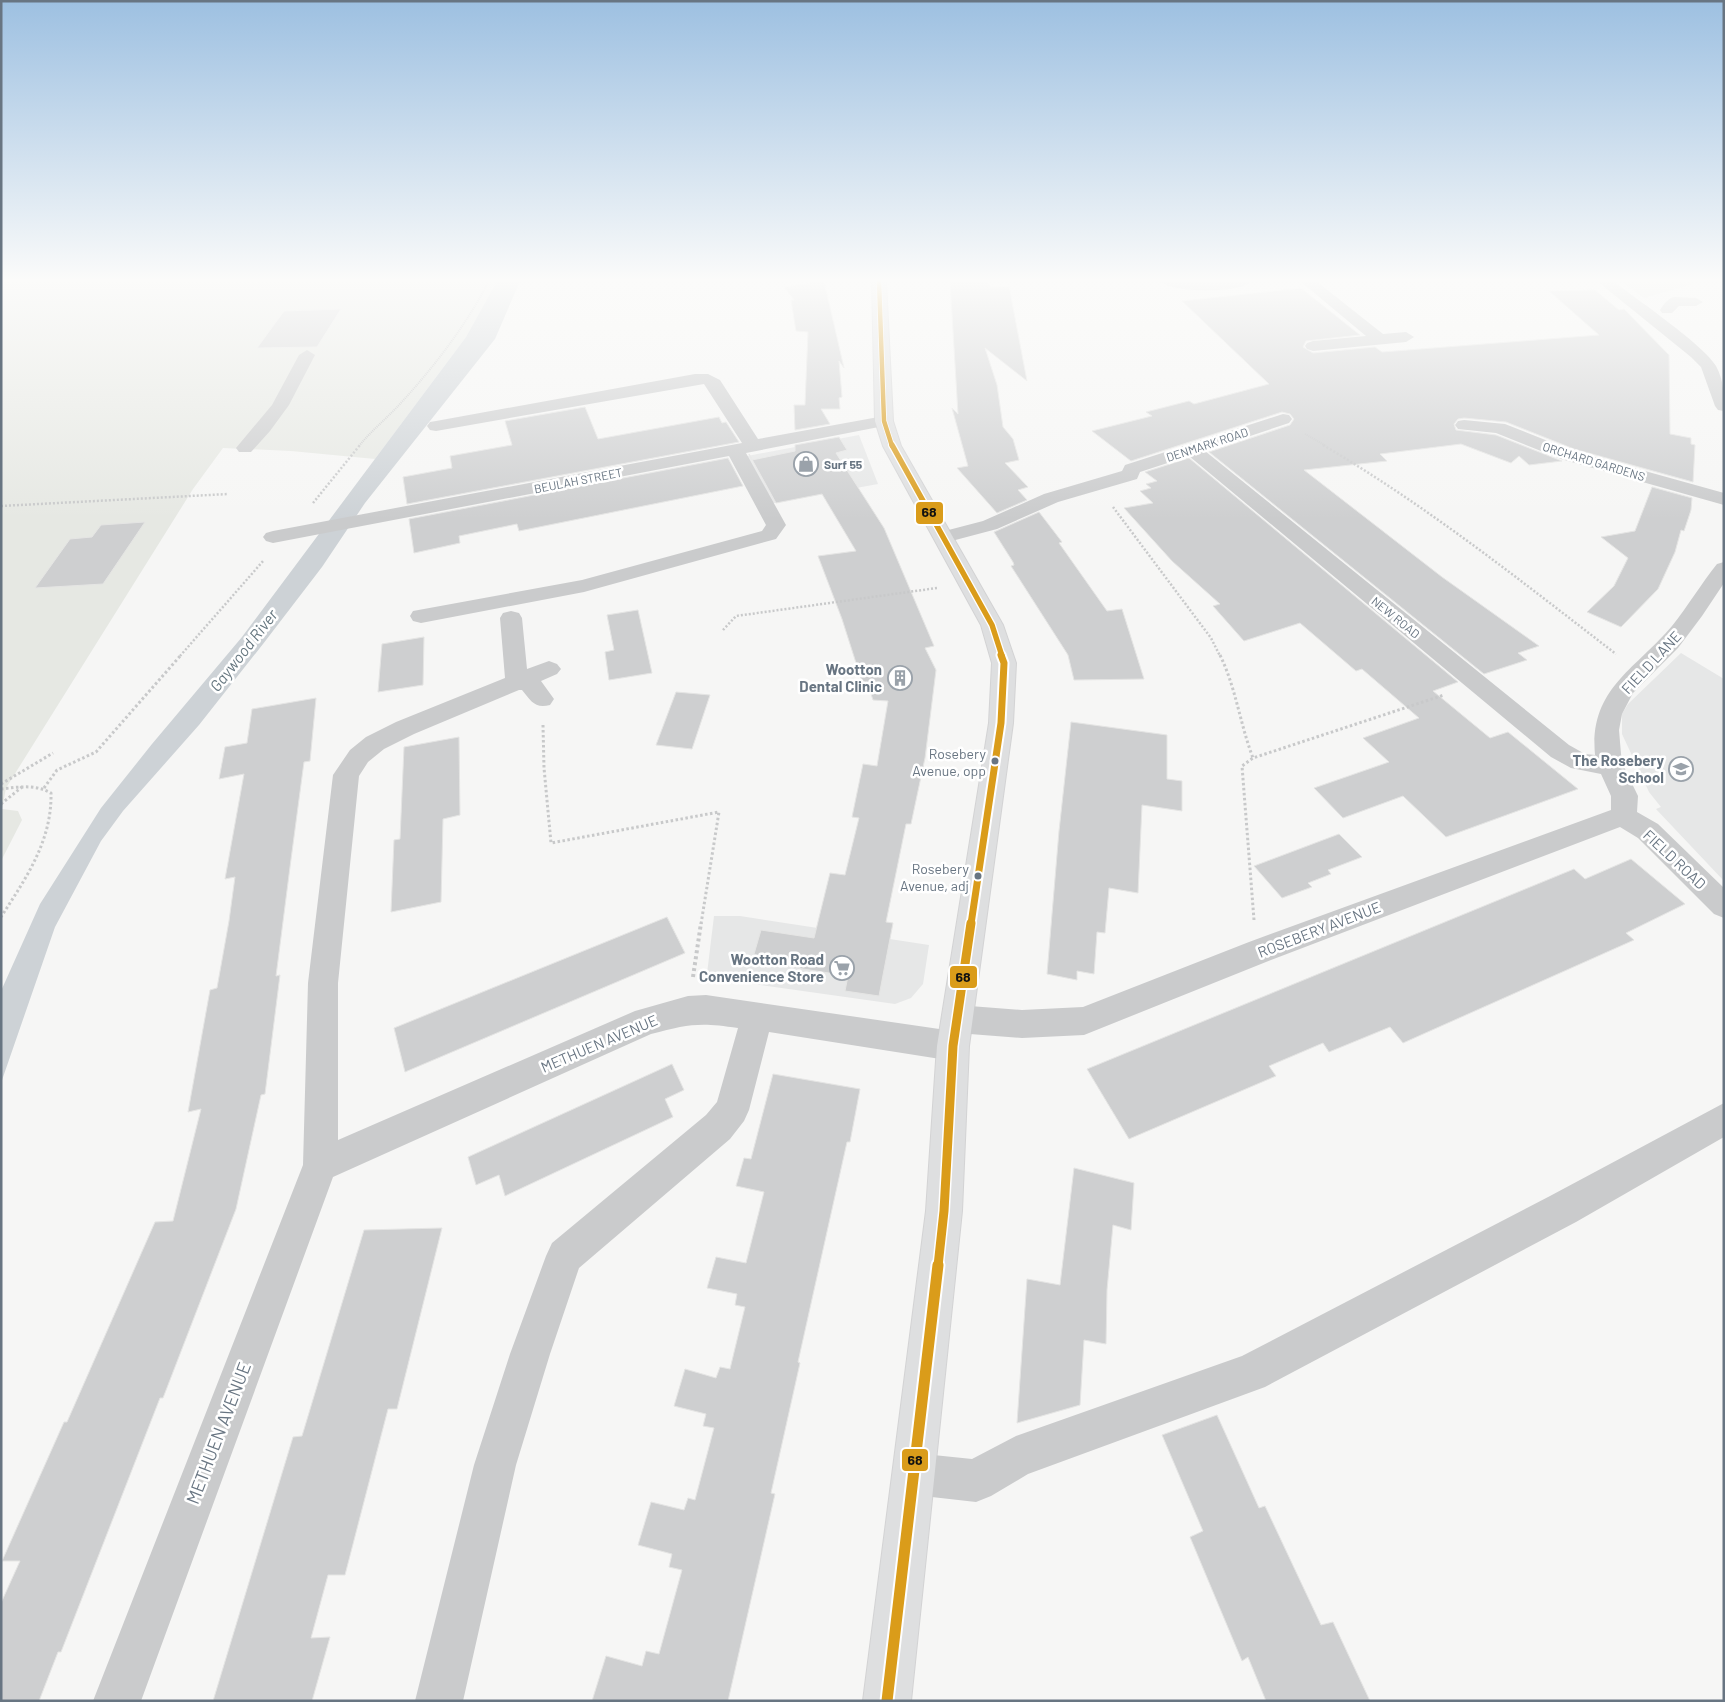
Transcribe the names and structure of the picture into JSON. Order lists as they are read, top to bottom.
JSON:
{
  "streets": {
    "street": [
      "DENMARK ROAD",
      "ORCHARD GARDENS",
      "BEULAH STREET",
      "NEW ROAD",
      "FIELD LANE",
      "FIELD ROAD",
      "ROSEBERY AVENUE",
      "METHUEN AVENUE"
    ]
  },
  "crossings": [
    ["DENMARK ROAD", "NEW ROAD"],
    ["NEW ROAD", "FIELD LANE"],
    ["FIELD ROAD", "ROSEBERY AVENUE"],
    ["ROSEBERY AVENUE", "METHUEN AVENUE"]
  ],
  "water": ["Gaywood River"],
  "places": {
    "shop": ["Surf 55"],
    "building": ["Wootton Dental Clinic"],
    "other": ["Rosebery Avenue, opp", "Rosebery Avenue, adj"],
    "school or university": ["The Rosebery School"],
    "supermarket": ["Wootton Road Convenience Store"]
  },
  "lines": ["transit line 68"]
}
